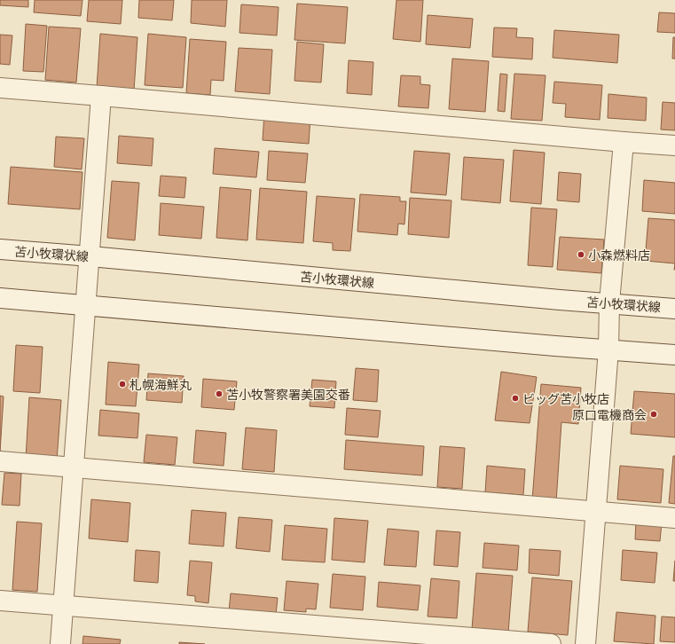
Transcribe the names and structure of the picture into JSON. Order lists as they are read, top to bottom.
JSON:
{
  "streets": {
    "street": ["苫小牧環状線"]
  },
  "places": [
    "小森燃料店",
    "札幌海鮮丸",
    "苫小牧警察署美園交番",
    "ビッグ苫小牧店",
    "原口電機商会"
  ]
}
